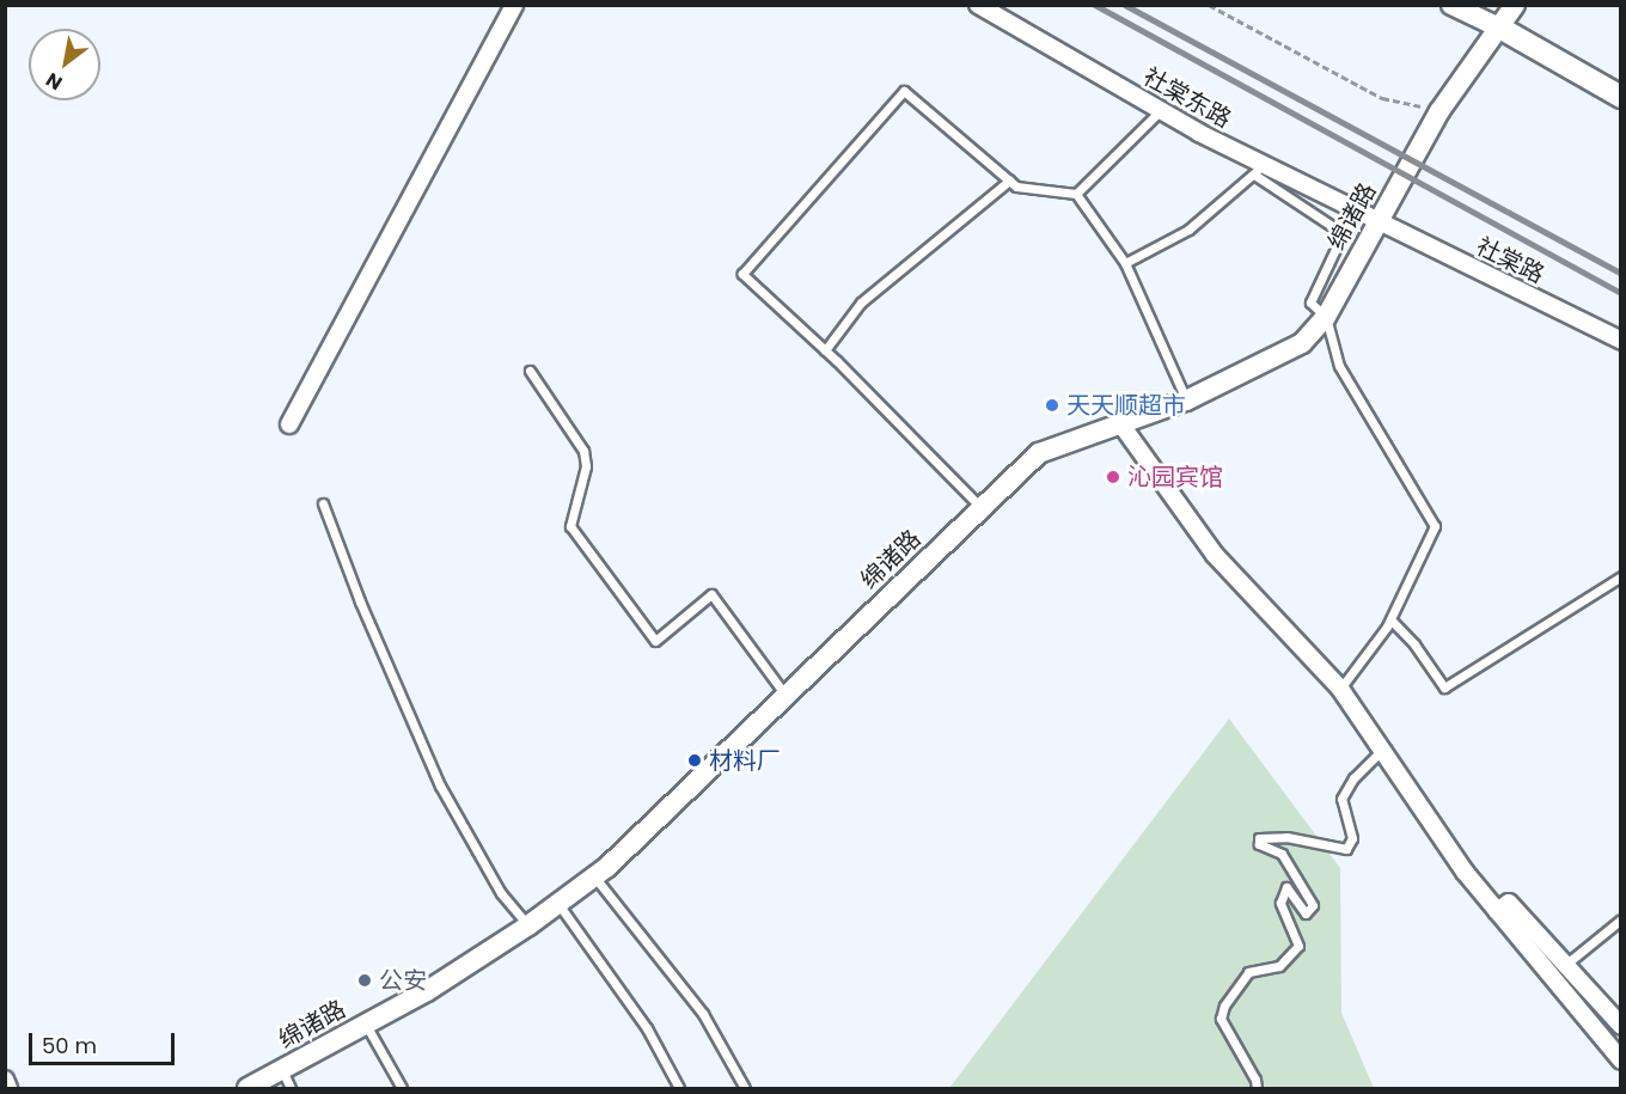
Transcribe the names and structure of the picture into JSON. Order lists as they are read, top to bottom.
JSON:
{
  "streets": {
    "street": ["社棠东路", "绵诸路", "社棠路"]
  },
  "crossings": [
    ["社棠东路", "绵诸路"],
    ["社棠东路", "社棠路"],
    ["绵诸路", "社棠路"]
  ],
  "places": [
    "天天顺超市",
    "沁园宾馆",
    "材料厂",
    "公安"
  ],
  "scale_bar": "50 m",
  "north": "bottom left"
}
